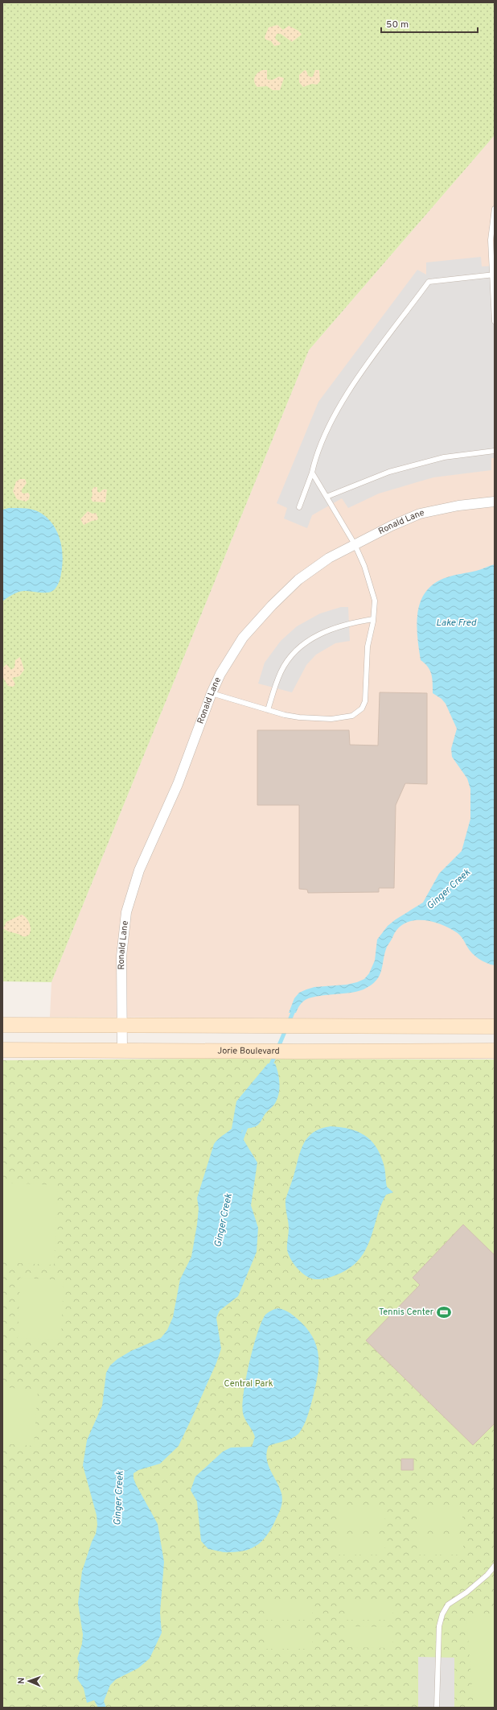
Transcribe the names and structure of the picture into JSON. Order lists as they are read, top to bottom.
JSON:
{
  "streets": {
    "main road": ["Jorie Boulevard"],
    "street": ["Ronald Lane"]
  },
  "crossings": [
    ["Ronald Lane", "Jorie Boulevard"]
  ],
  "water": ["Lake Fred", "Ginger Creek"],
  "parks": ["Central Park"],
  "places": {
    "sports": ["Tennis Center"]
  },
  "scale_bar": "50 m",
  "north": "left"
}
